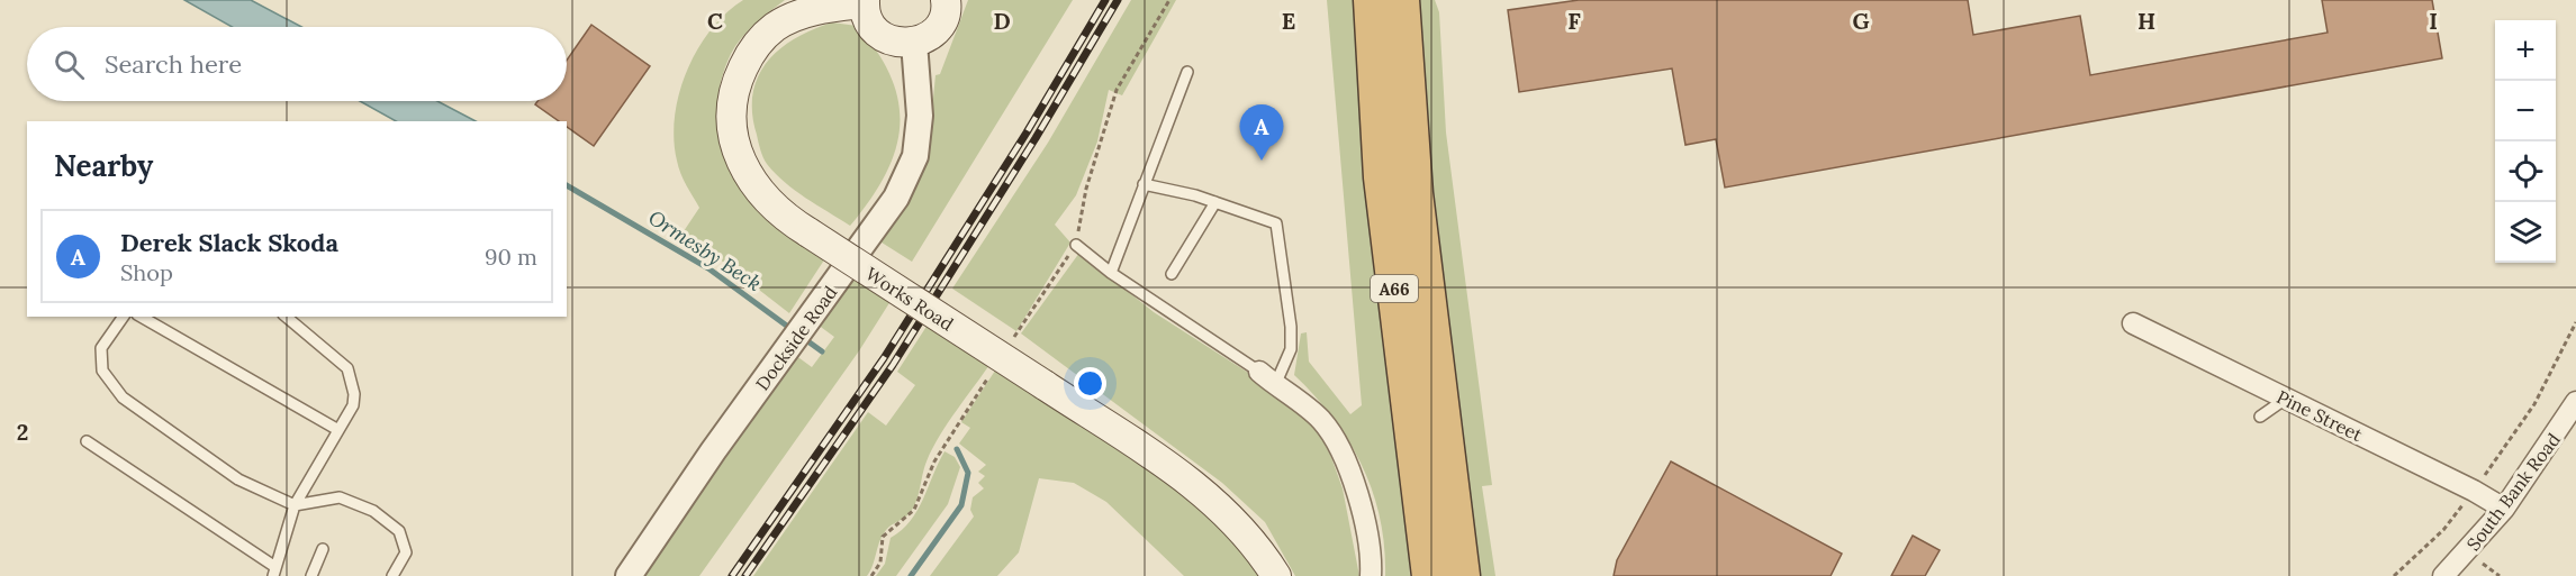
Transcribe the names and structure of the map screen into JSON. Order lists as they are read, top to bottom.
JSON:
{
  "streets": {
    "highway": ["A66"],
    "main road": ["Works Road"],
    "street": ["Dockside Road", "Pine Street", "South Bank Road"]
  },
  "crossings": [
    ["Pine Street", "South Bank Road"]
  ],
  "water": ["Ormesby Beck"],
  "page": {
    "map_buttons": ["+", "−"],
    "search": "Search here",
    "pins": "A",
    "heading": "Nearby",
    "list": [
      {
        "mark": "A",
        "name": "Derek Slack Skoda",
        "note": "Shop",
        "value": "90 m"
      }
    ]
  },
  "grid": {
    "columns": [
      "C",
      "D",
      "E",
      "F",
      "G",
      "H",
      "I"
    ],
    "rows": ["2"]
  }
}
